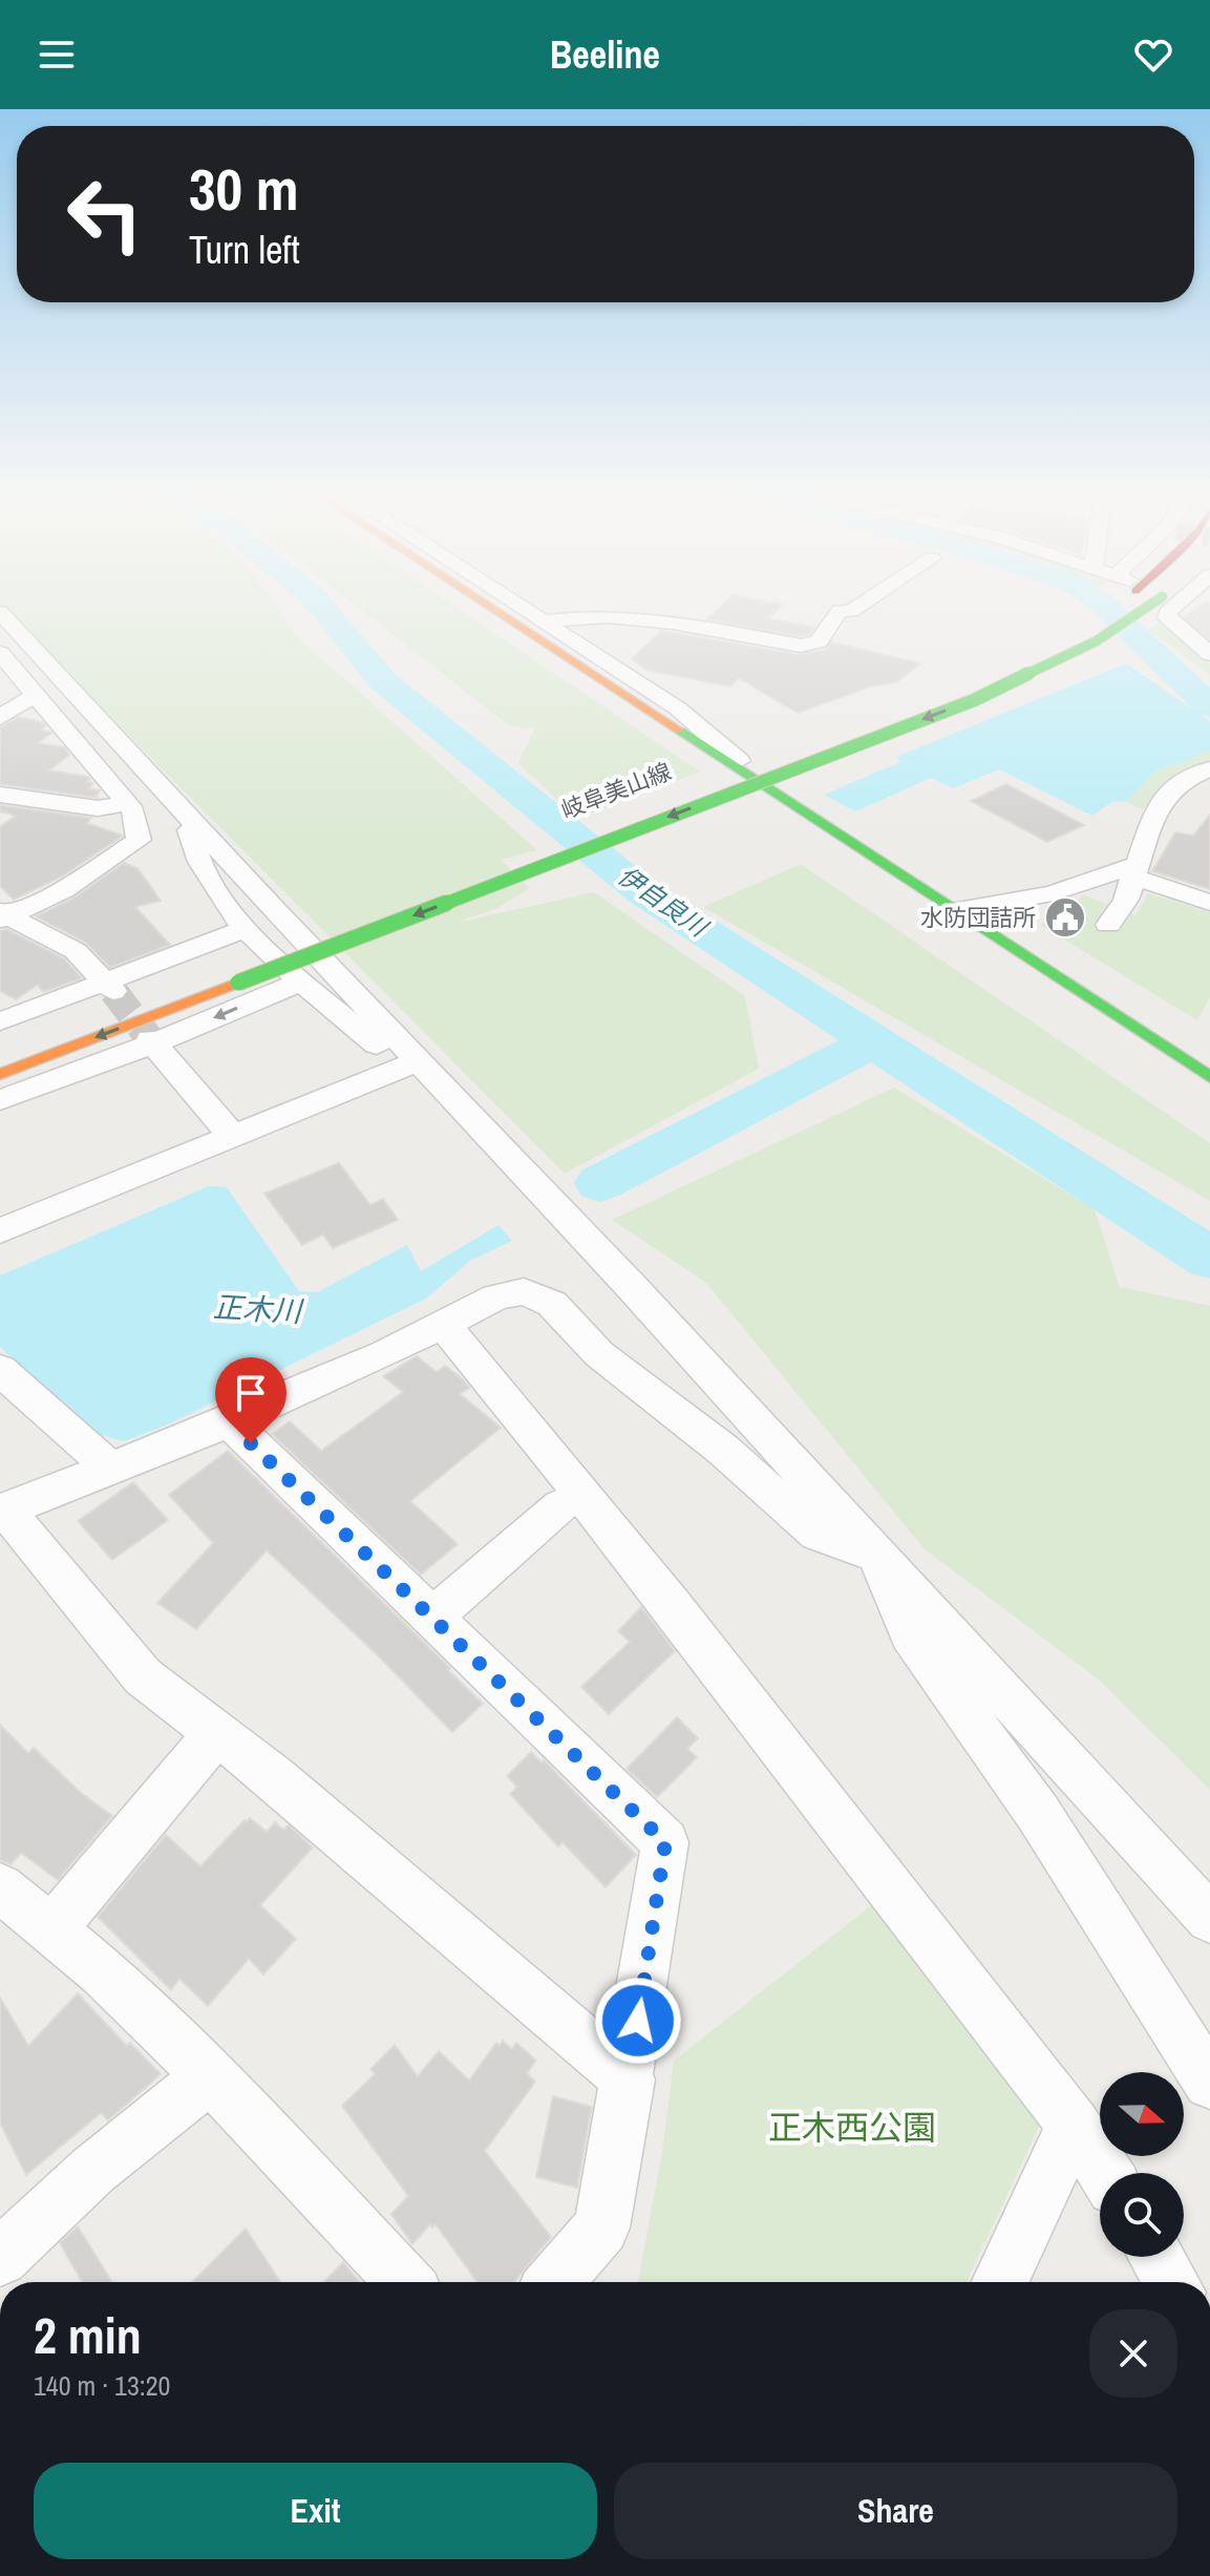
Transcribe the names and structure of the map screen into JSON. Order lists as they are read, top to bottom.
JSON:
{
  "streets": {
    "main road": ["岐阜美山線"]
  },
  "water": ["伊自良川", "正木川"],
  "parks": ["正木西公園"],
  "places": {
    "public building": ["水防団詰所"]
  },
  "north": "right",
  "page": {
    "header": "Beeline",
    "turn": ["30 m", "Turn left"],
    "heading": ["2 min", "140 m · 13:20"],
    "buttons": ["Exit", "Share"]
  }
}
